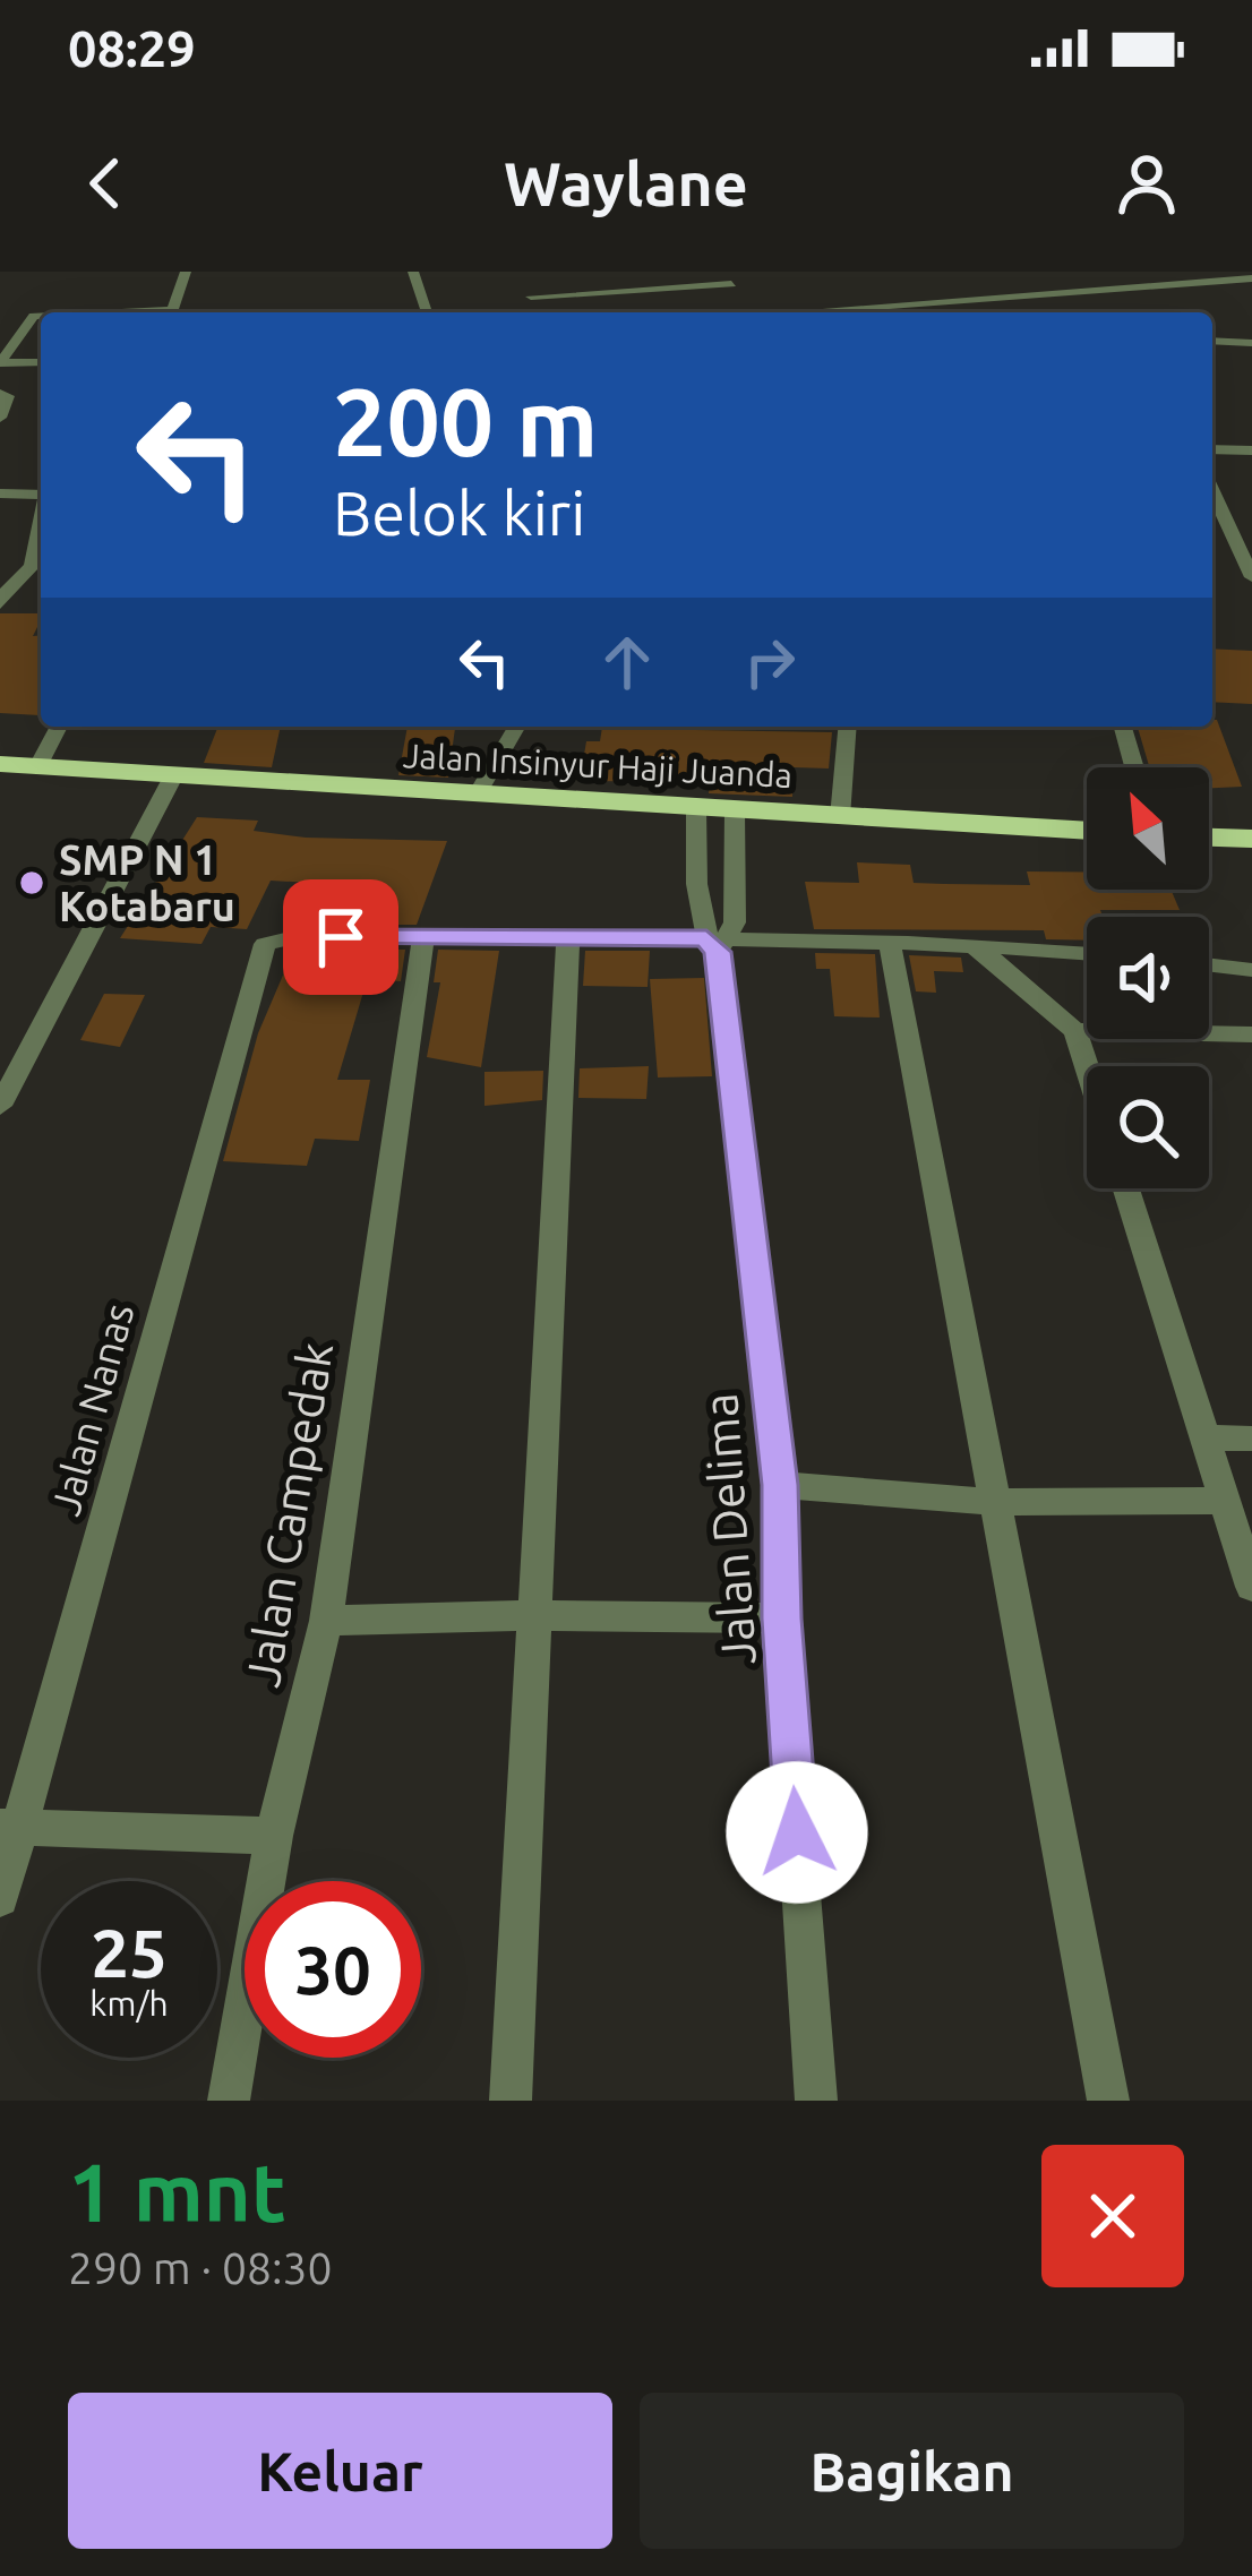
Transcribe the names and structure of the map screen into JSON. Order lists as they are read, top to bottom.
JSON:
{
  "streets": {
    "highway": ["Jalan Insinyur Haji Juanda"],
    "street": ["Jalan Nanas", "Jalan Campedak", "Jalan Delima"]
  },
  "crossings": [
    ["Jalan Insinyur Haji Juanda", "Jalan Delima"],
    ["Jalan Nanas", "Jalan Campedak"]
  ],
  "places": ["SMP N 1 Kotabaru"],
  "north": "top left",
  "page": {
    "status": "08:29",
    "header": "Waylane",
    "turn": ["200 m", "Belok kiri"],
    "speed": "25 km/h",
    "limit": "30",
    "heading": ["1 mnt", "290 m · 08:30"],
    "buttons": ["Keluar", "Bagikan"]
  }
}
